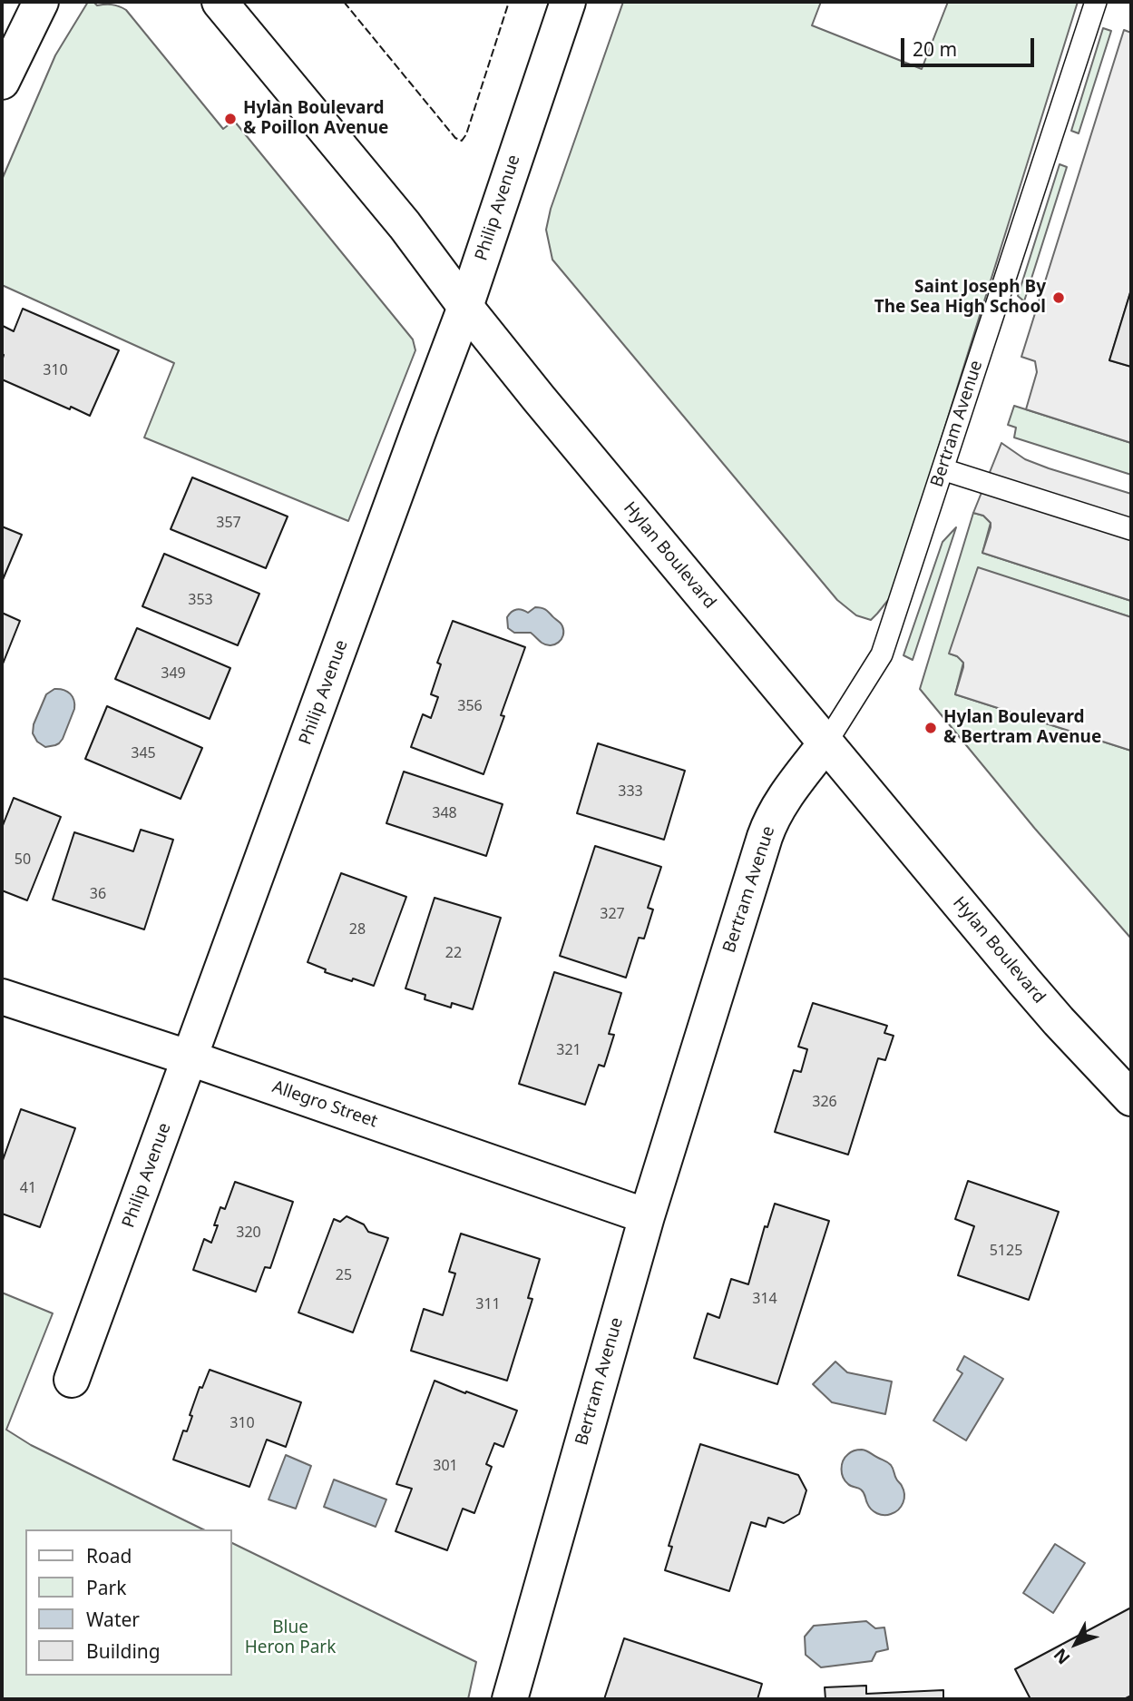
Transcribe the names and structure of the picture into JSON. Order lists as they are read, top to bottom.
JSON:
{
  "streets": {
    "street": [
      "Philip Avenue",
      "Bertram Avenue",
      "Hylan Boulevard",
      "Allegro Street"
    ]
  },
  "crossings": [
    ["Philip Avenue", "Hylan Boulevard"],
    ["Philip Avenue", "Allegro Street"],
    ["Bertram Avenue", "Hylan Boulevard"],
    ["Bertram Avenue", "Allegro Street"]
  ],
  "parks": ["Blue Heron Park"],
  "places": ["Hylan Boulevard & Poillon Avenue", "Saint Joseph By The Sea High School", "Hylan Boulevard & Bertram Avenue"],
  "house_numbers": [
    "310",
    "357",
    "353",
    "349",
    "356",
    "345",
    "333",
    "348",
    "50",
    "36",
    "327",
    "28",
    "22",
    "321",
    "326",
    "41",
    "320",
    "5125",
    "25",
    "314",
    "311",
    "310",
    "301"
  ],
  "legend": [
    "Road",
    "Park",
    "Water",
    "Building"
  ],
  "scale_bar": "20 m",
  "north": "bottom left"
}
